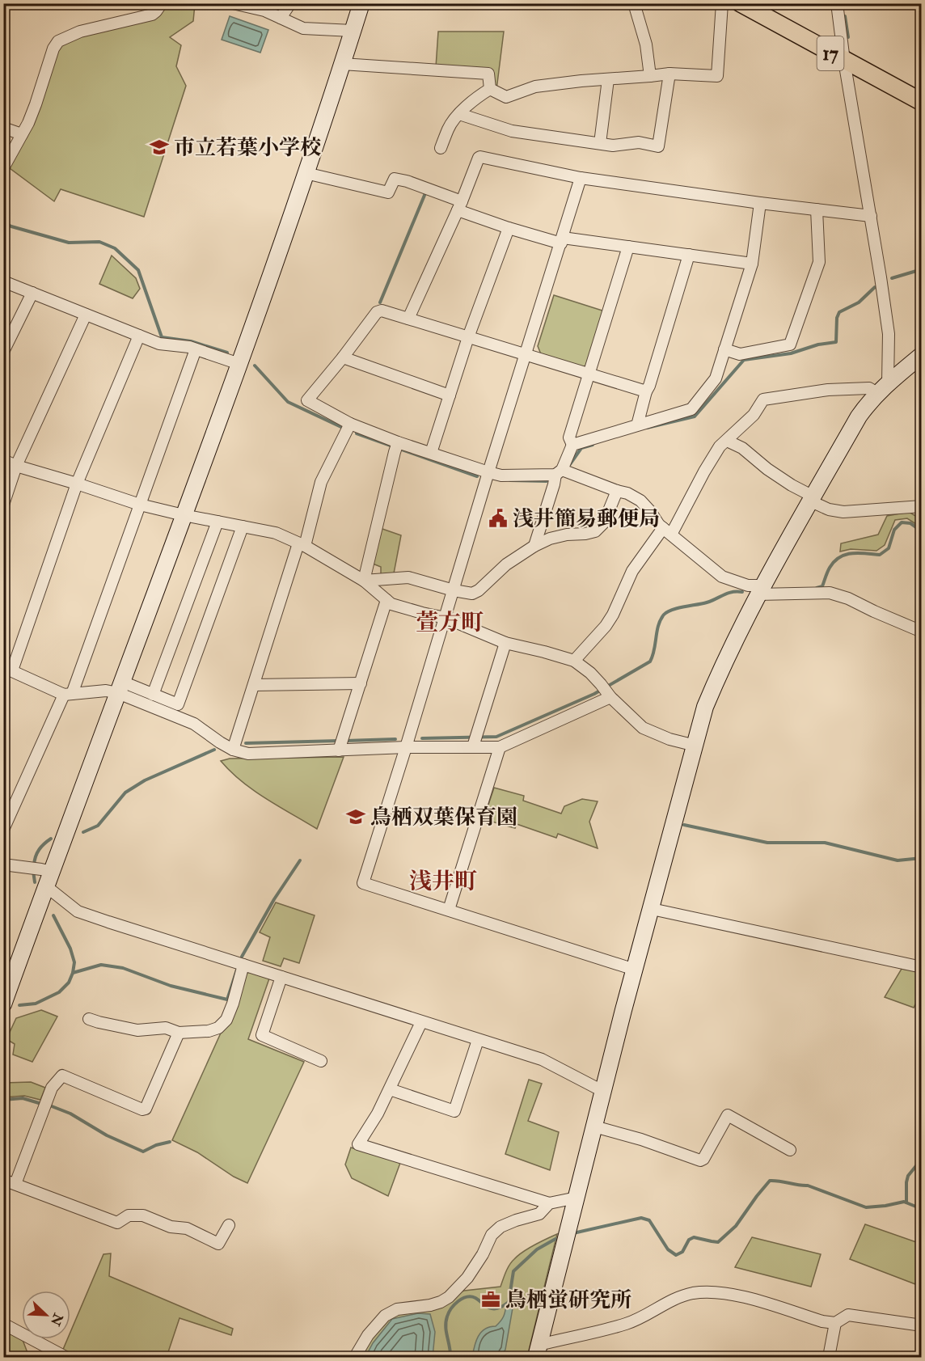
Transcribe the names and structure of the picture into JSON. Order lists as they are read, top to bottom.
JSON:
{
  "streets": {
    "main road": ["17"]
  },
  "districts": ["萱方町", "浅井町"],
  "places": {
    "school or university": ["市立若葉小学校", "鳥栖双葉保育園"],
    "public building": ["浅井簡易郵便局"],
    "office": ["鳥栖蛍研究所"]
  },
  "north": "bottom right"
}
